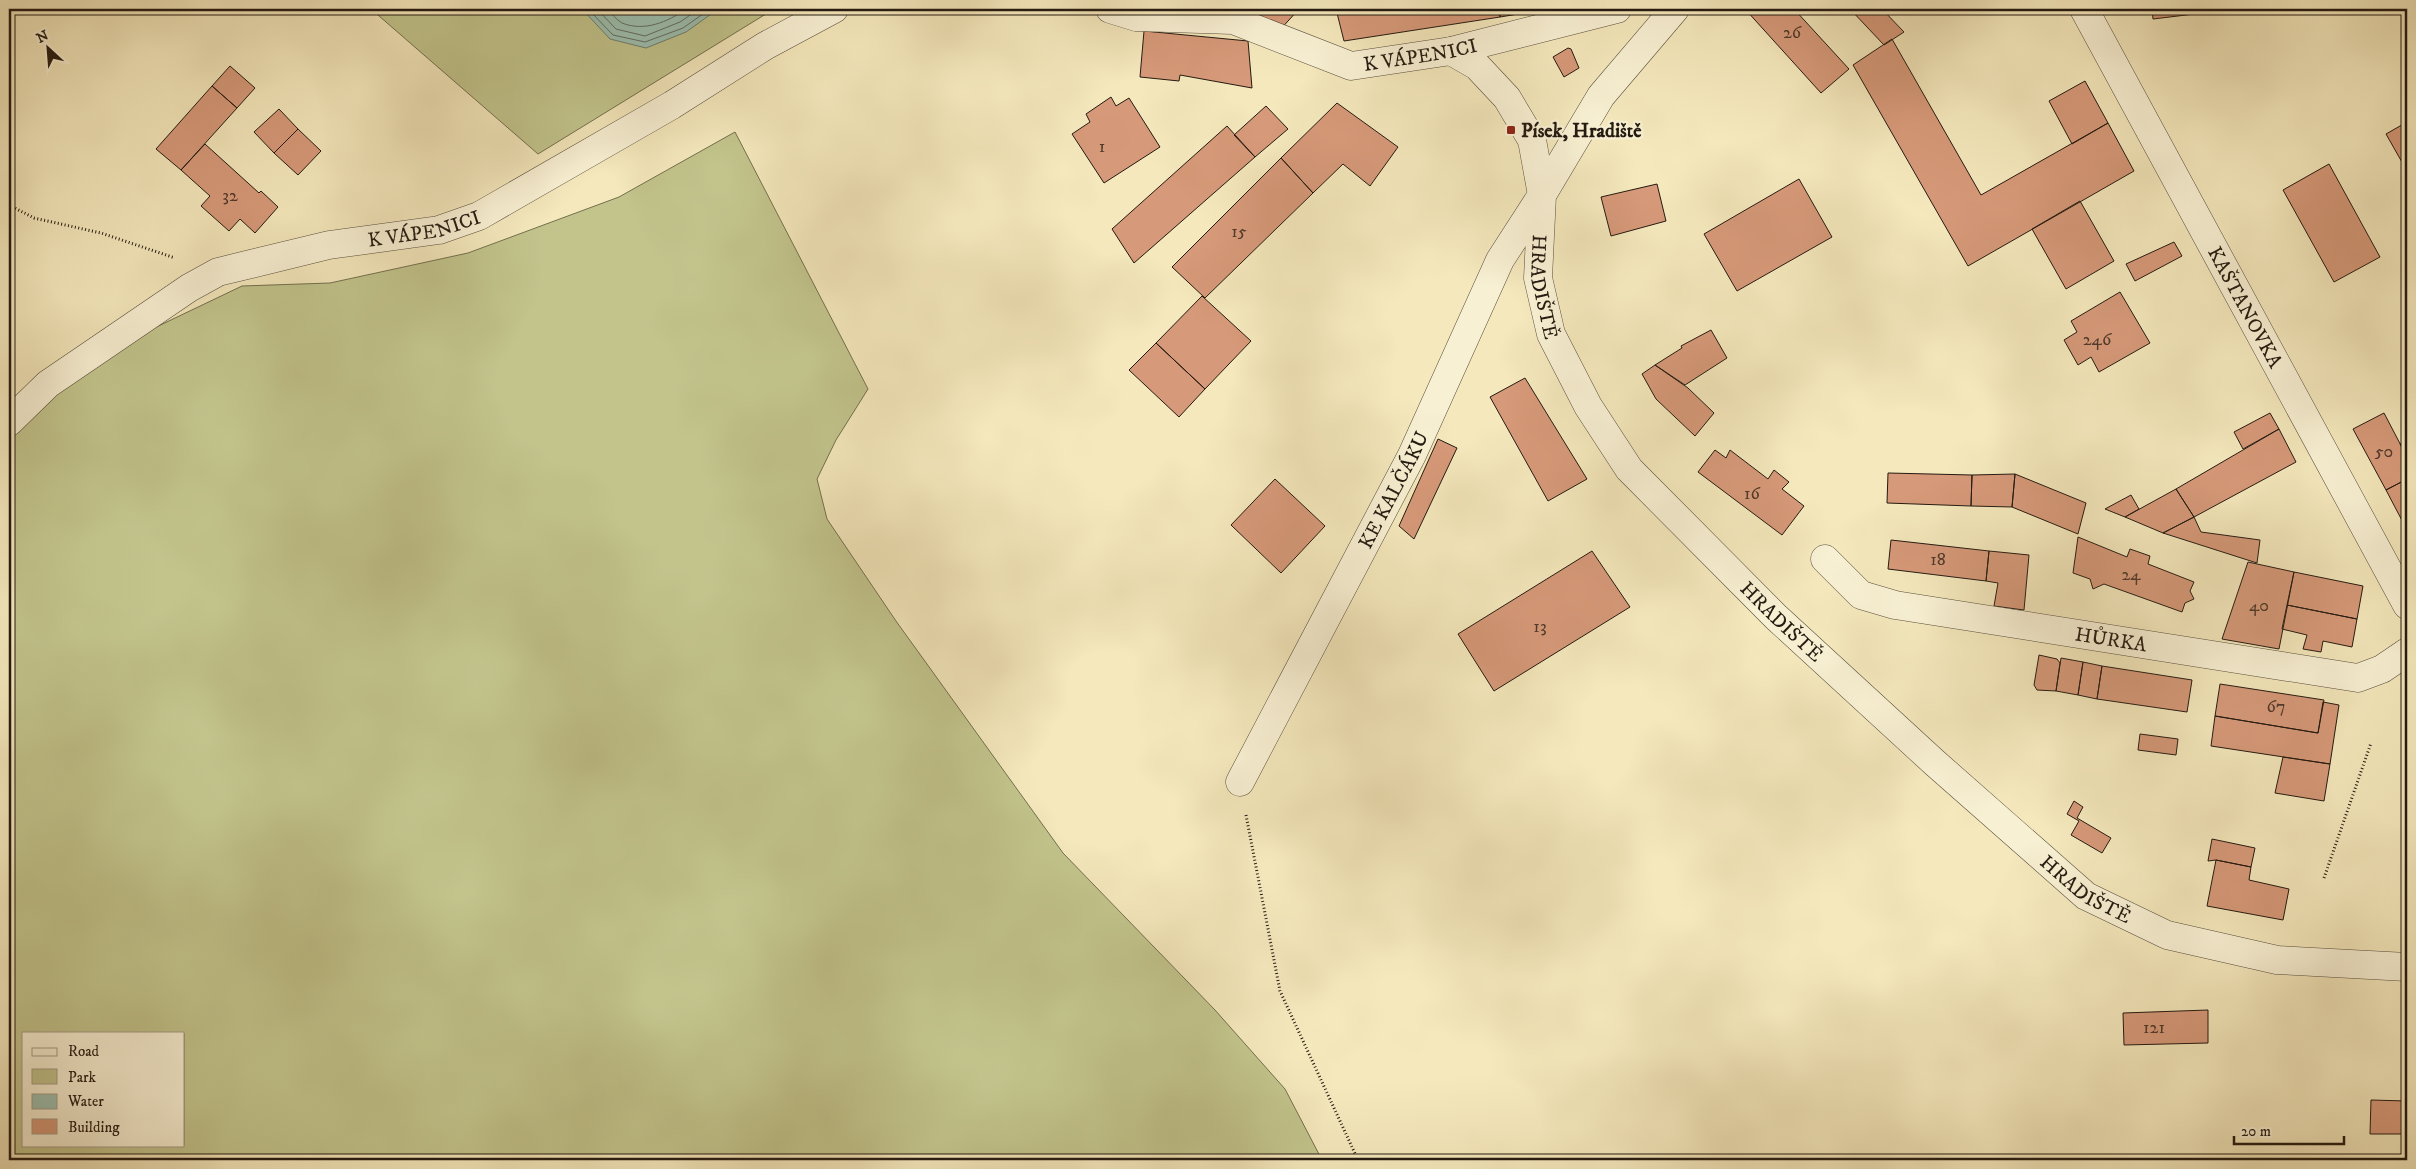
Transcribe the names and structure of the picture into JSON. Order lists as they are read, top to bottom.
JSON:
{
  "streets": {
    "street": [
      "K VÁPENICI",
      "HRADIŠTĚ",
      "KAŠTANOVKA",
      "KE KALČÁKU",
      "HŮRKA"
    ]
  },
  "crossings": [
    ["HRADIŠTĚ", "KE KALČÁKU"]
  ],
  "places": {
    "transit": ["Písek, Hradiště"]
  },
  "house_numbers": [
    "26",
    "1",
    "32",
    "15",
    "246",
    "50",
    "16",
    "18",
    "24",
    "40",
    "13",
    "67",
    "121"
  ],
  "legend": [
    "Road",
    "Park",
    "Water",
    "Building"
  ],
  "scale_bar": "20 m",
  "north": "top left"
}
